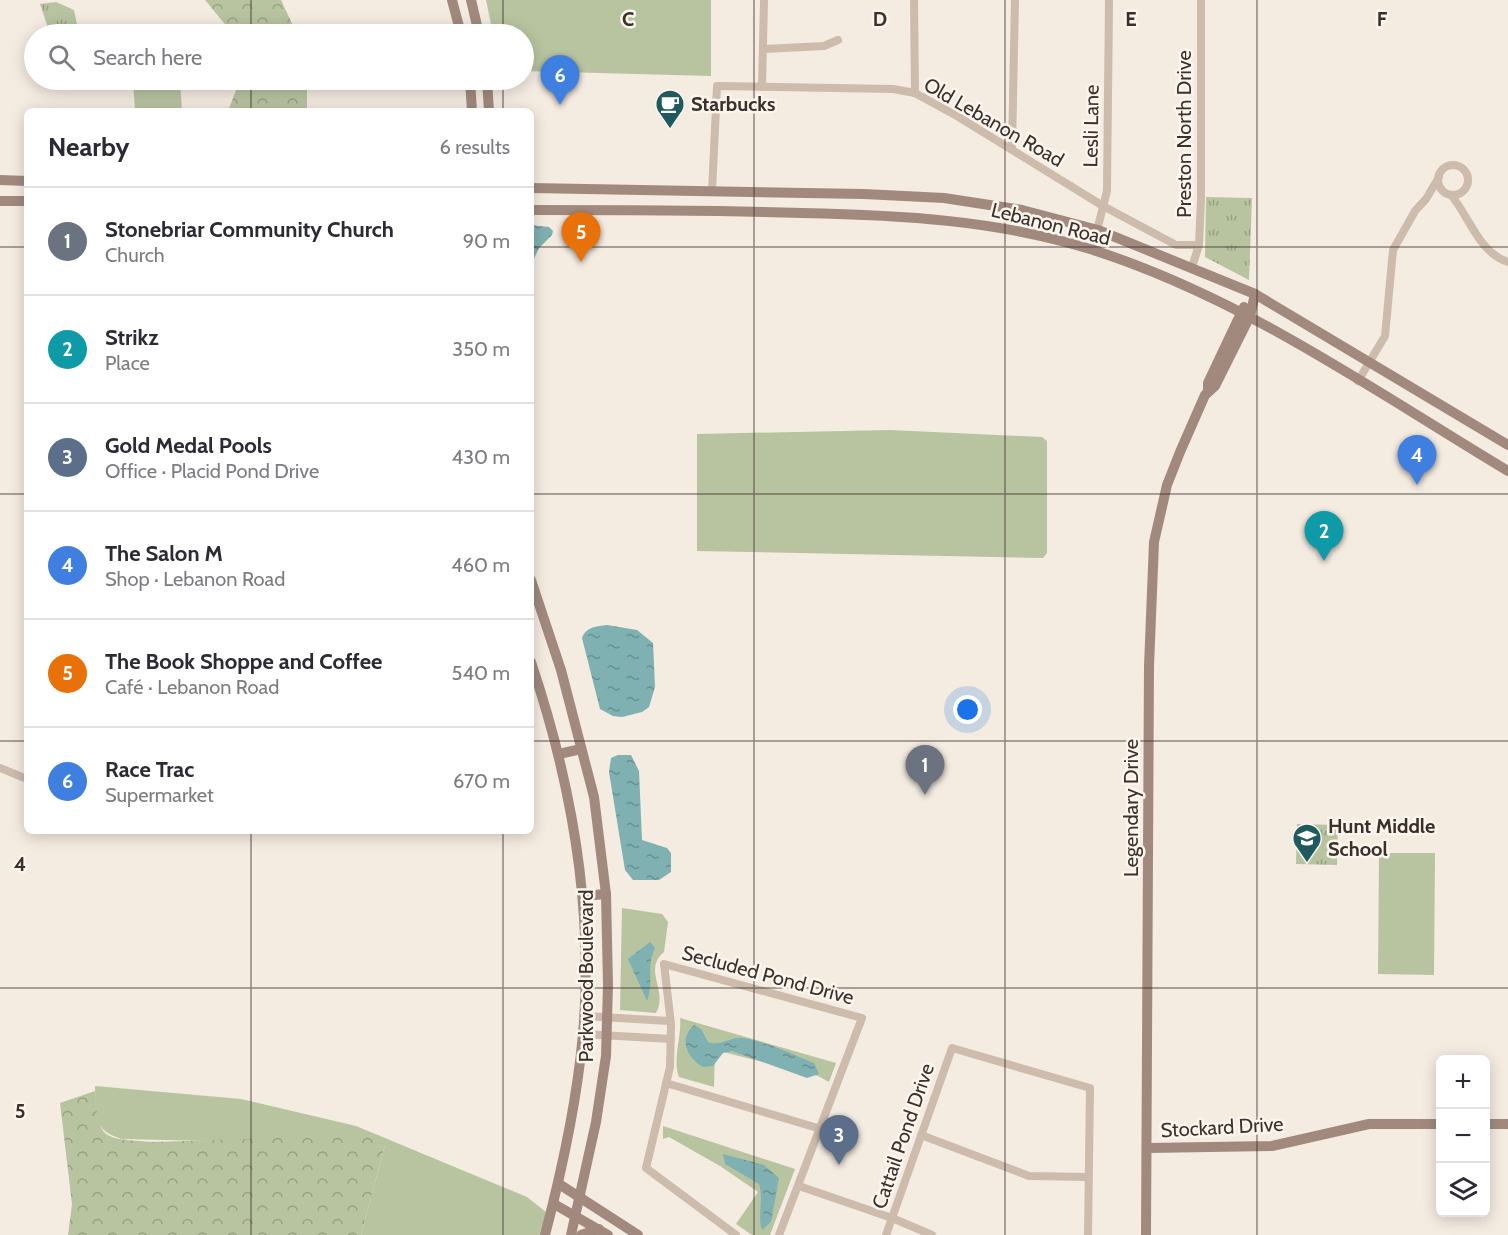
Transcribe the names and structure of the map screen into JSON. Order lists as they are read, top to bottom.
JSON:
{
  "streets": {
    "main road": [
      "Lebanon Road",
      "Legendary Drive",
      "Parkwood Boulevard",
      "Stockard Drive"
    ],
    "street": [
      "Old Lebanon Road",
      "Lesli Lane",
      "Preston North Drive",
      "Secluded Pond Drive",
      "Cattail Pond Drive"
    ]
  },
  "crossings": [
    ["Old Lebanon Road", "Lesli Lane"],
    ["Old Lebanon Road", "Preston North Drive"],
    ["Old Lebanon Road", "Lebanon Road"],
    ["Lesli Lane", "Lebanon Road"],
    ["Preston North Drive", "Lebanon Road"],
    ["Lebanon Road", "Legendary Drive"],
    ["Legendary Drive", "Stockard Drive"]
  ],
  "places": {
    "cafe": ["Starbucks"],
    "school or university": ["Hunt Middle School"]
  },
  "page": {
    "search": "Search here",
    "pins": [
      "6",
      "5",
      "4",
      "2",
      "1",
      "3"
    ],
    "heading": ["Nearby", "6 results"],
    "list": [
      {
        "mark": "1",
        "name": "Stonebriar Community Church",
        "note": "Church",
        "value": "90 m"
      },
      {
        "mark": "2",
        "name": "Strikz",
        "note": "Place",
        "value": "350 m"
      },
      {
        "mark": "3",
        "name": "Gold Medal Pools",
        "note": "Office · Placid Pond Drive",
        "value": "430 m"
      },
      {
        "mark": "4",
        "name": "The Salon M",
        "note": "Shop · Lebanon Road",
        "value": "460 m"
      },
      {
        "mark": "5",
        "name": "The Book Shoppe and Coffee",
        "note": "Café · Lebanon Road",
        "value": "540 m"
      },
      {
        "mark": "6",
        "name": "Race Trac",
        "note": "Supermarket",
        "value": "670 m"
      }
    ],
    "map_buttons": ["+", "−"]
  },
  "grid": {
    "columns": [
      "C",
      "D",
      "E",
      "F"
    ],
    "rows": ["4", "5"]
  }
}
